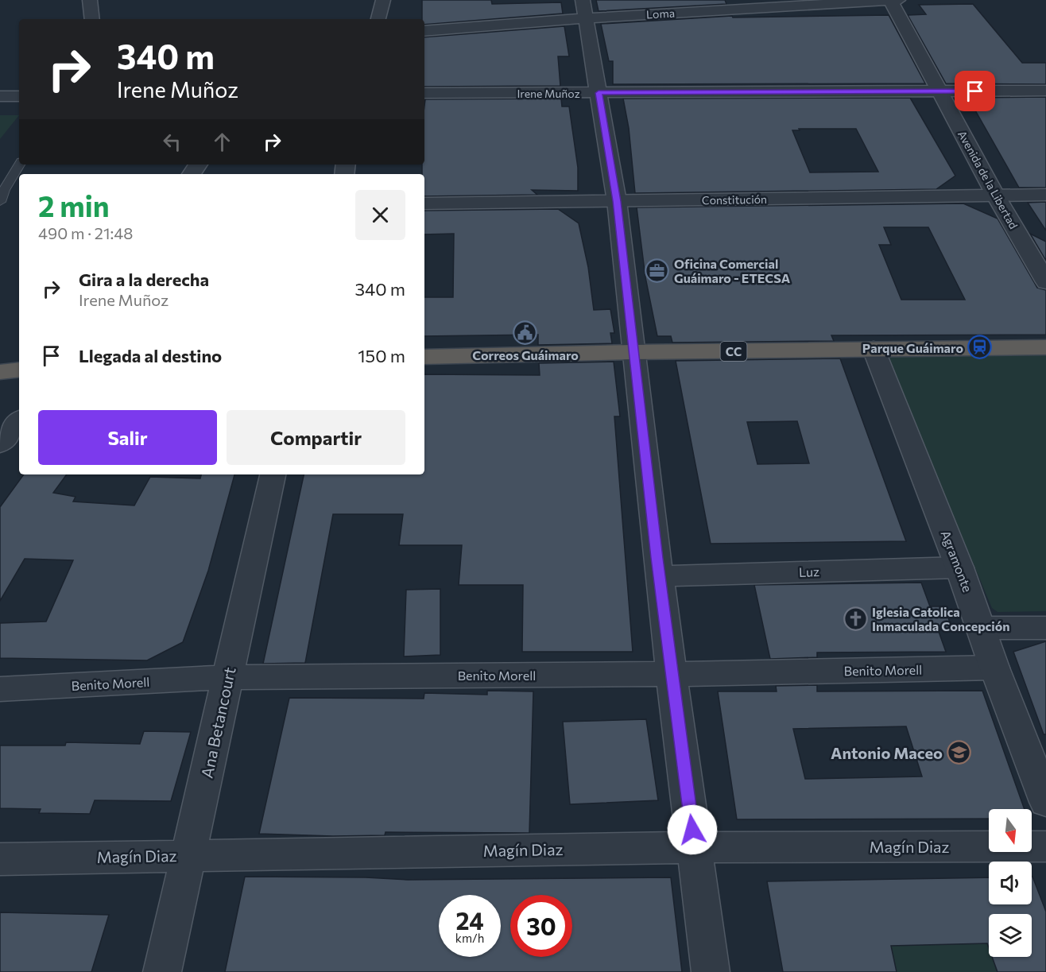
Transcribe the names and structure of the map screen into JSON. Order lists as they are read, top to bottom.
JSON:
{
  "streets": {
    "highway": ["CC"],
    "street": [
      "Loma",
      "Irene Muñoz",
      "Avenida de la Libertad",
      "Constitución",
      "Agramonte",
      "Luz",
      "Benito Morell",
      "Ana Betancourt",
      "Magín Diaz"
    ]
  },
  "crossings": [
    ["Loma", "Avenida de la Libertad"],
    ["Irene Muñoz", "Avenida de la Libertad"],
    ["Avenida de la Libertad", "Constitución"],
    ["CC", "Agramonte"],
    ["Agramonte", "Luz"],
    ["Agramonte", "Benito Morell"],
    ["Benito Morell", "Ana Betancourt"],
    ["Ana Betancourt", "Magín Diaz"]
  ],
  "places": {
    "office": ["Oficina Comercial Guáimaro - ETECSA"],
    "public building": ["Correos Guáimaro"],
    "station": ["Parque Guáimaro"],
    "church": ["Iglesia Catolica Inmaculada Concepción"],
    "school or university": ["Antonio Maceo"]
  },
  "north": "bottom",
  "page": {
    "turn": ["340 m", "Irene Muñoz"],
    "heading": ["2 min", "490 m · 21:48"],
    "list": [
      {
        "name": "Gira a la derecha",
        "note": "Irene Muñoz",
        "value": "340 m"
      },
      {
        "name": "Llegada al destino",
        "value": "150 m"
      }
    ],
    "buttons": ["Salir", "Compartir"],
    "speed": "24 km/h",
    "limit": "30"
  }
}
